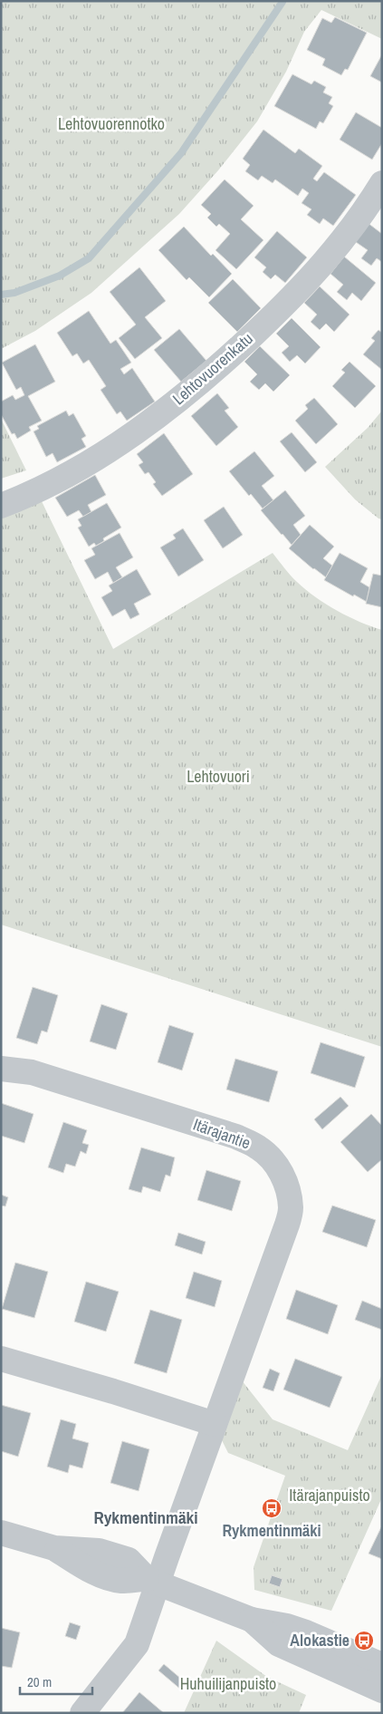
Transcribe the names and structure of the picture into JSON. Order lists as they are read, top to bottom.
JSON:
{
  "streets": {
    "street": ["Lehtovuorenkatu", "Itärajantie"]
  },
  "districts": ["Rykmentinmäki"],
  "parks": [
    "Lehtovuorennotko",
    "Lehtovuori",
    "Itärajanpuisto",
    "Huhuilijanpuisto"
  ],
  "places": {
    "bus stop": ["Rykmentinmäki", "Alokastie"]
  },
  "scale_bar": "20 m"
}
